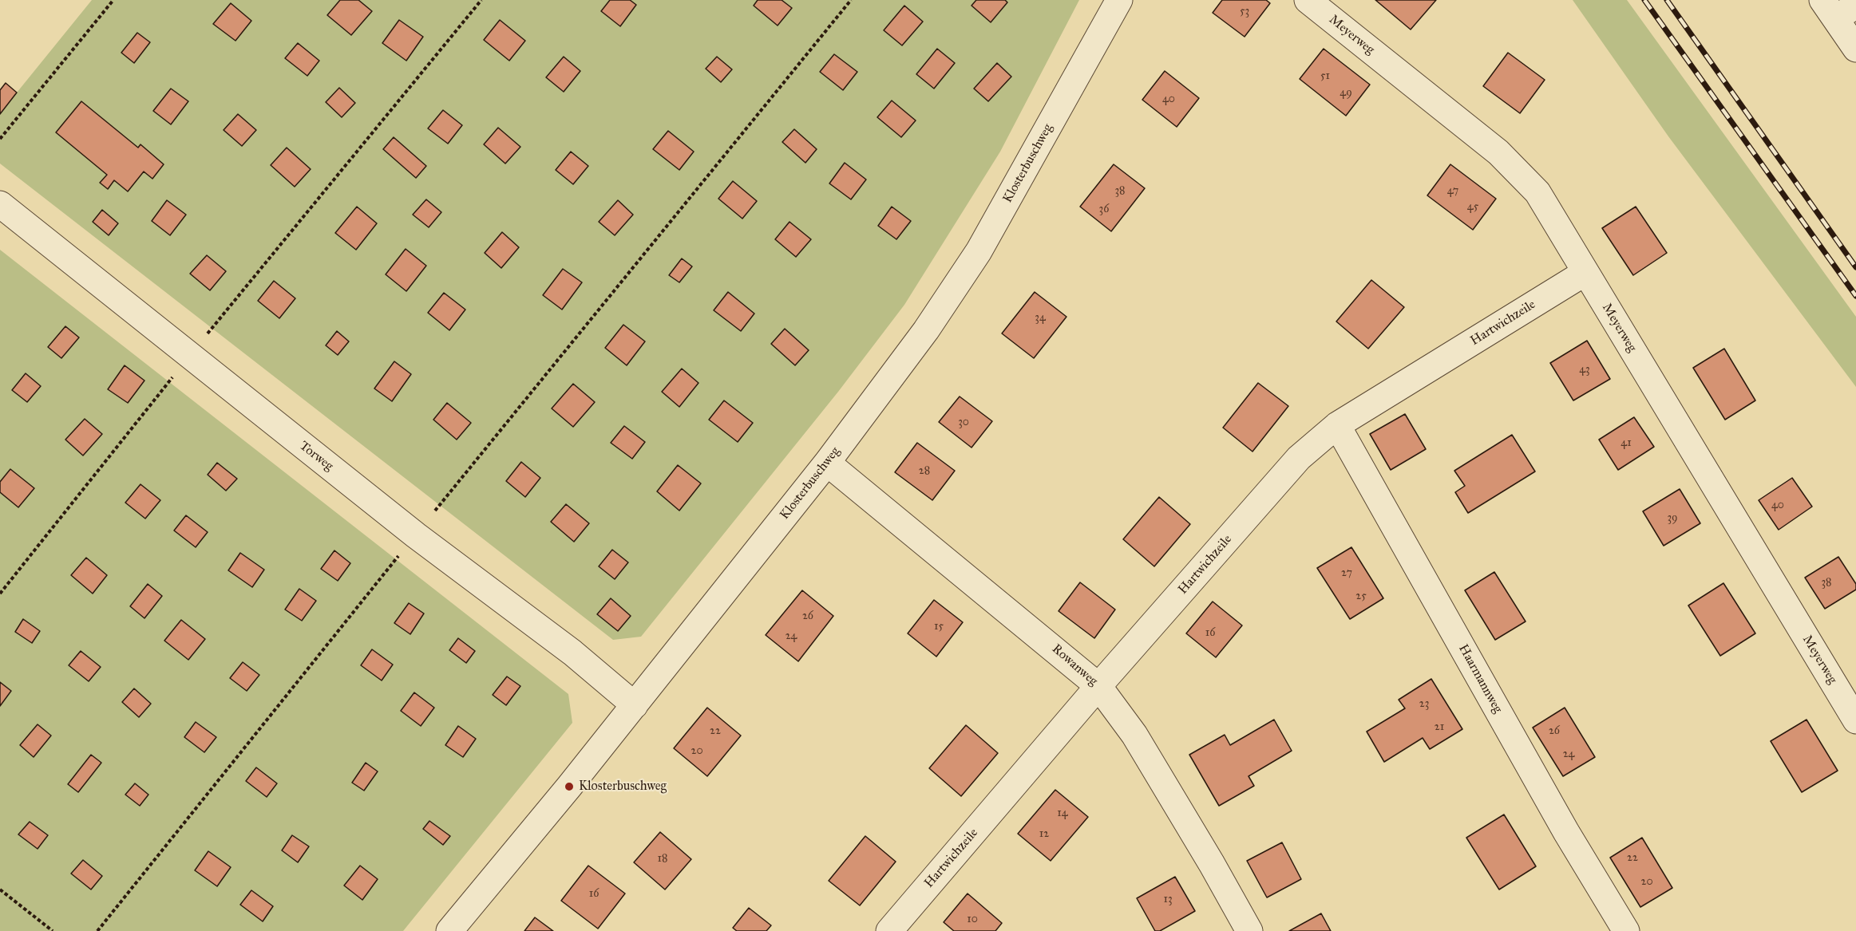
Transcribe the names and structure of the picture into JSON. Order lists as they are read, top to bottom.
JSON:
{
  "streets": {
    "street": [
      "Meyerweg",
      "Klosterbuschweg",
      "Hartwichzeile",
      "Torweg",
      "Rowanweg",
      "Haarmannweg"
    ]
  },
  "crossings": [
    ["Meyerweg", "Hartwichzeile"],
    ["Klosterbuschweg", "Torweg"],
    ["Klosterbuschweg", "Rowanweg"],
    ["Hartwichzeile", "Rowanweg"],
    ["Hartwichzeile", "Haarmannweg"]
  ],
  "places": ["Klosterbuschweg"],
  "house_numbers": [
    "53",
    "51",
    "49",
    "40",
    "38",
    "47",
    "45",
    "36",
    "34",
    "43",
    "30",
    "41",
    "28",
    "40",
    "39",
    "27",
    "38",
    "25",
    "26",
    "15",
    "16",
    "24",
    "23",
    "21",
    "22",
    "26",
    "20",
    "24",
    "14",
    "12",
    "22",
    "18",
    "20",
    "16",
    "13",
    "10"
  ]
}
